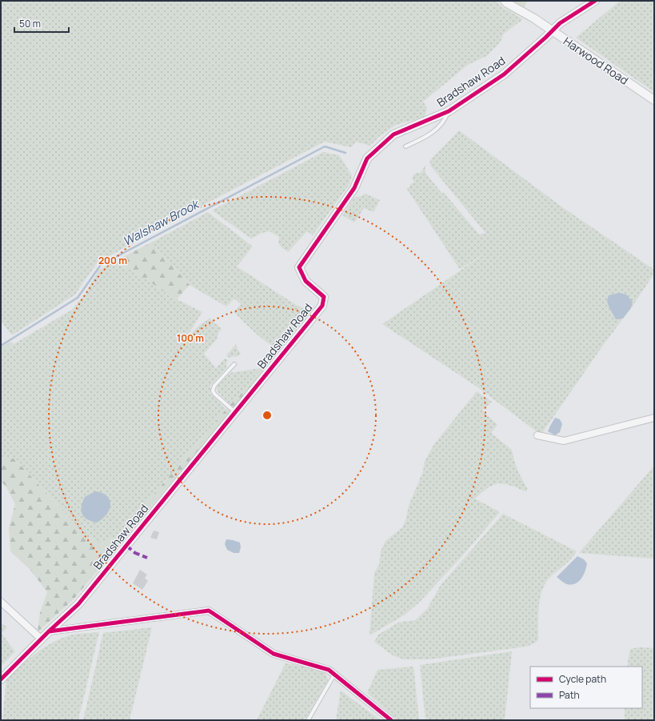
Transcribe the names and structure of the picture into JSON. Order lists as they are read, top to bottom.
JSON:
{
  "streets": {
    "street": ["Harwood Road", "Bradshaw Road"]
  },
  "crossings": [
    ["Harwood Road", "Bradshaw Road"]
  ],
  "water": ["Walshaw Brook"],
  "legend": ["Cycle path", "Path"],
  "scale_bar": "50 m",
  "rings": ["200 m", "100 m"]
}
